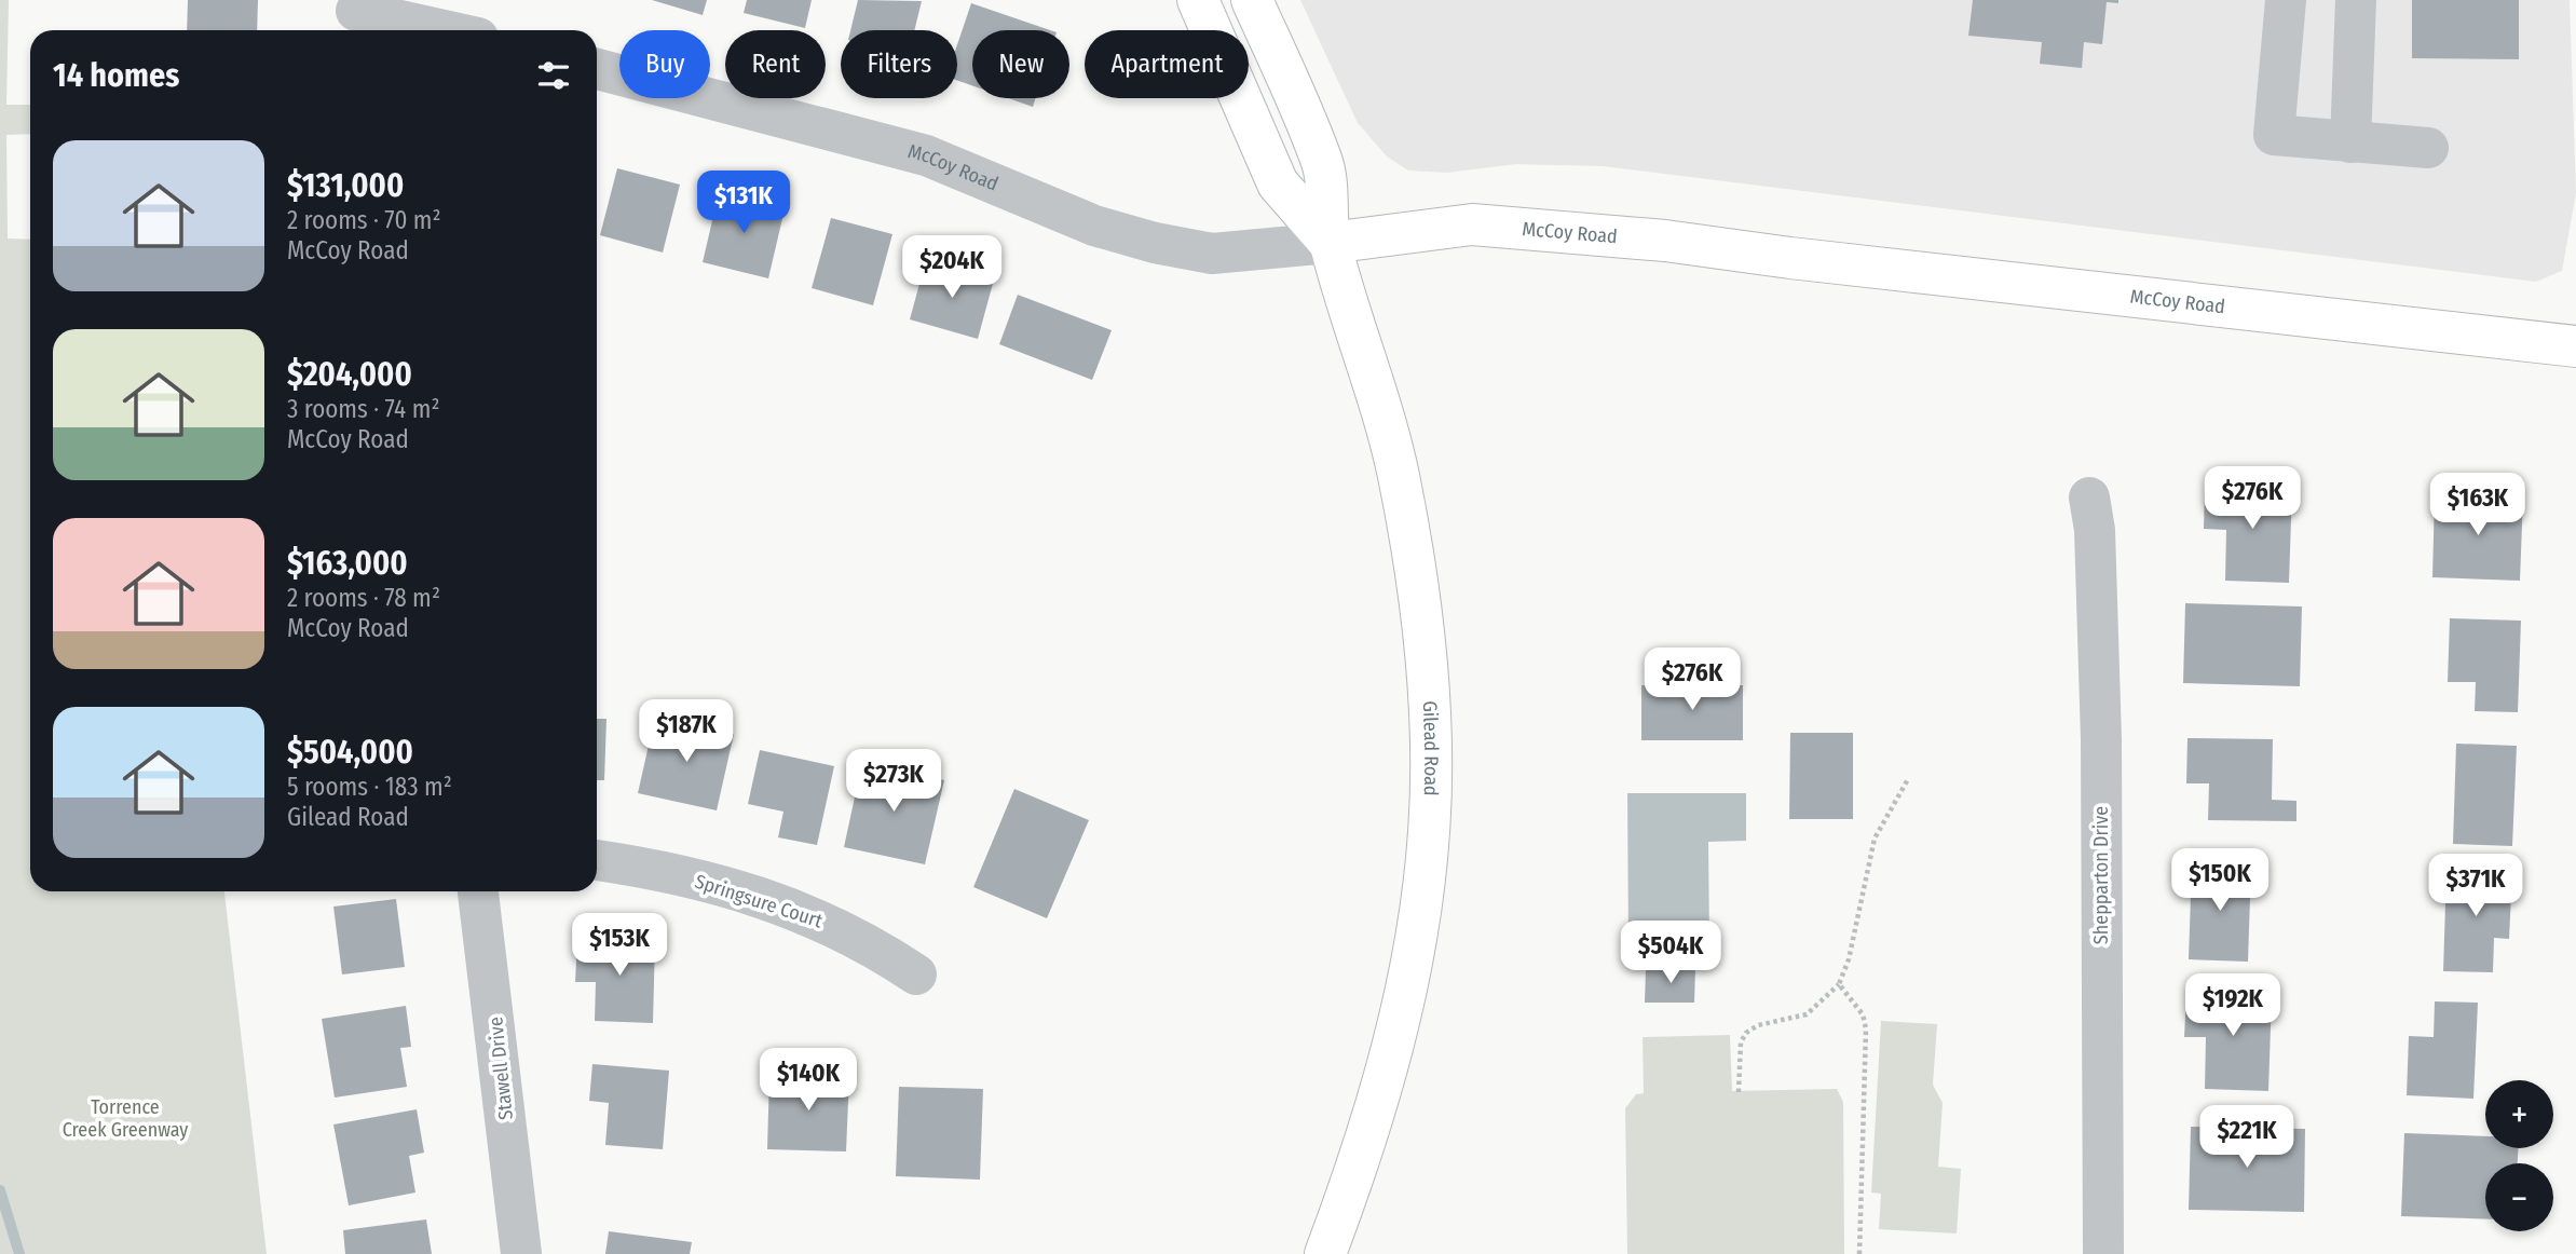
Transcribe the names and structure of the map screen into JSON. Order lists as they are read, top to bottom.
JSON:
{
  "streets": {
    "main road": ["McCoy Road", "Gilead Road"],
    "street": ["Shepparton Drive", "Springsure Court", "Stawell Drive"]
  },
  "crossings": [
    ["McCoy Road", "Gilead Road"]
  ],
  "parks": ["Torrence Creek Greenway"],
  "page": {
    "chip": [
      "Buy",
      "Rent",
      "Filters",
      "New",
      "Apartment"
    ],
    "heading": "14 homes",
    "list": [
      {
        "name": "$131,000",
        "note": "2 rooms · 70 m² · McCoy Road"
      },
      {
        "name": "$204,000",
        "note": "3 rooms · 74 m² · McCoy Road"
      },
      {
        "name": "$163,000",
        "note": "2 rooms · 78 m² · McCoy Road"
      },
      {
        "name": "$504,000",
        "note": "5 rooms · 183 m² · Gilead Road"
      }
    ],
    "price": [
      "$131K",
      "$204K",
      "$276K",
      "$163K",
      "$276K",
      "$187K",
      "$273K",
      "$150K",
      "$371K",
      "$153K",
      "$504K",
      "$192K",
      "$140K",
      "$221K"
    ],
    "map_buttons": ["+", "−"]
  }
}
